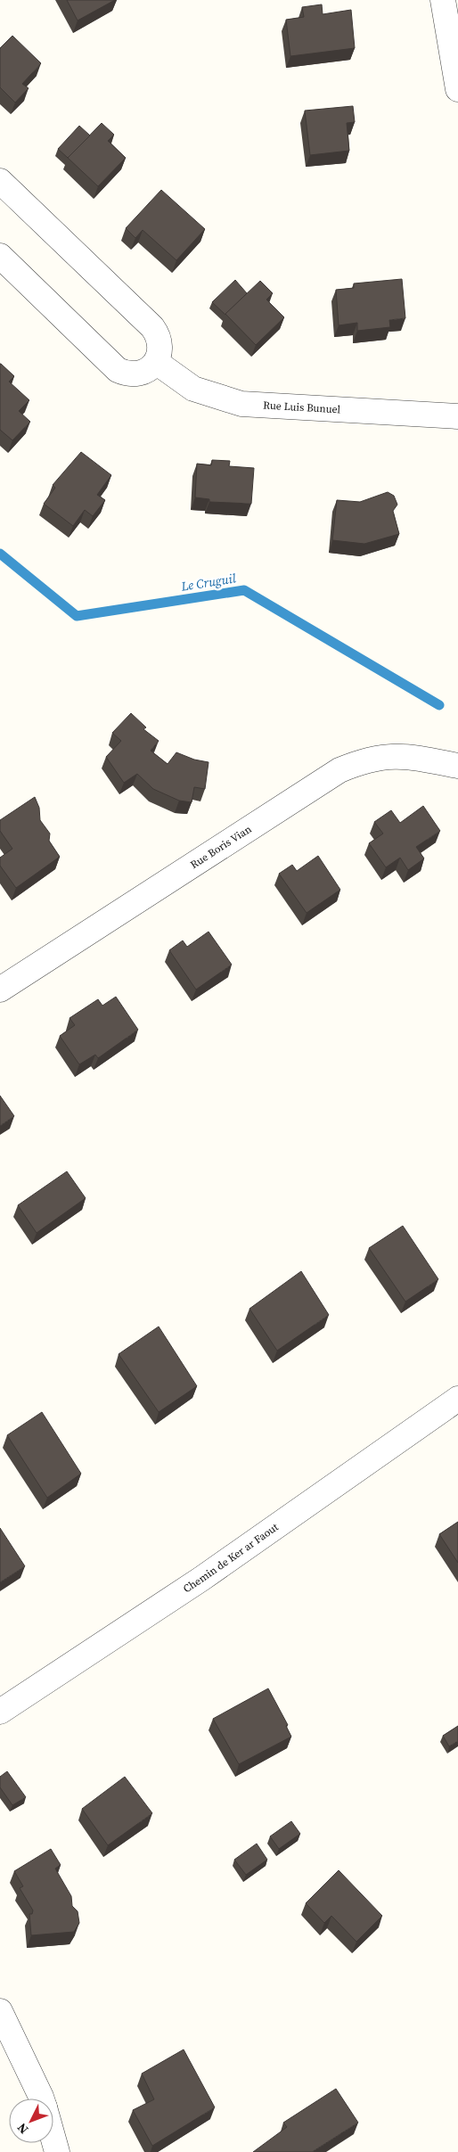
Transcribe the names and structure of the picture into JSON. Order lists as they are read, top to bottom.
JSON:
{
  "streets": {
    "street": ["Rue Luis Bunuel", "Rue Boris Vian", "Chemin de Ker ar Faout"]
  },
  "water": ["Le Cruguil"],
  "north": "bottom left"
}
